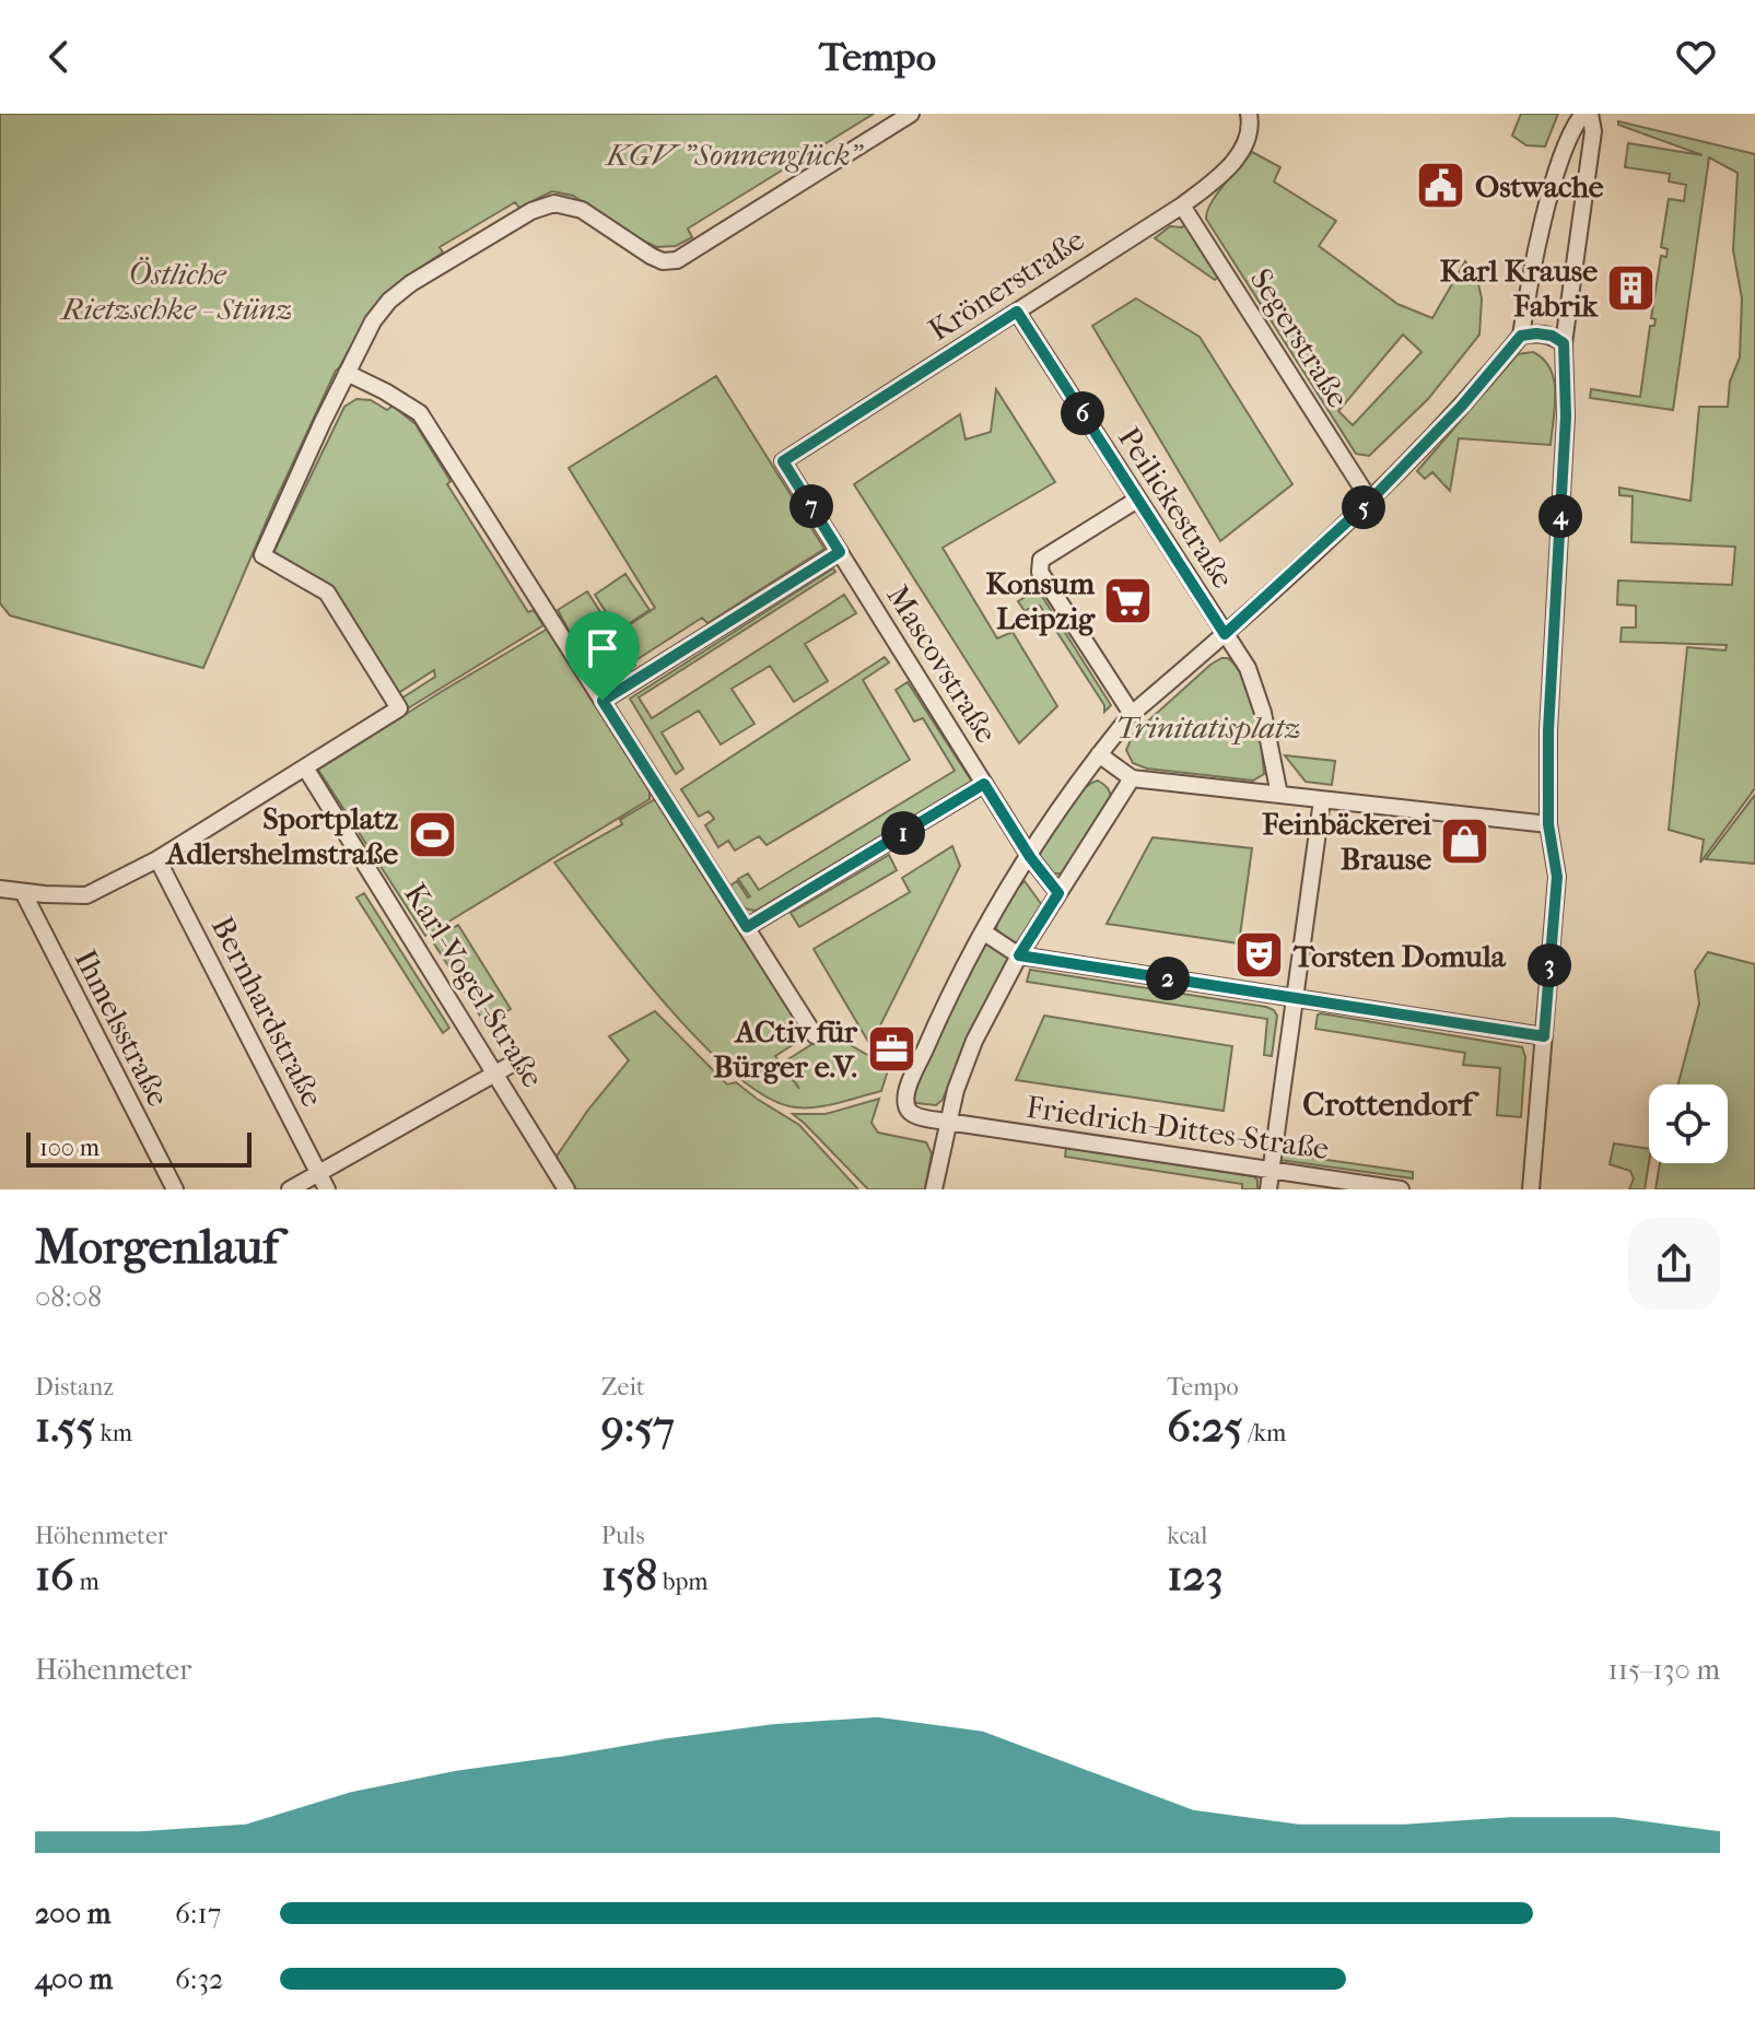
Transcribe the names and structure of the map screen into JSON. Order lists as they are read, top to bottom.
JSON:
{
  "streets": {
    "street": [
      "Krönerstraße",
      "Segerstraße",
      "Peilickestraße",
      "Mascovstraße",
      "Karl-Vogel-Straße",
      "Bernhardstraße",
      "Ihmelsstraße",
      "Friedrich-Dittes-Straße"
    ]
  },
  "crossings": [
    ["Krönerstraße", "Segerstraße"],
    ["Krönerstraße", "Peilickestraße"],
    ["Krönerstraße", "Mascovstraße"]
  ],
  "districts": ["Crottendorf"],
  "parks": ["KGV \"Sonnenglück\"", "Östliche Rietzschke - Stünz", "Trinitatisplatz"],
  "places": {
    "public building": ["Ostwache"],
    "building": ["Karl Krause Fabrik"],
    "supermarket": ["Konsum Leipzig"],
    "sports": ["Sportplatz Adlershelmstraße"],
    "shop": ["Feinbäckerei Brause"],
    "theatre": ["Torsten Domula"],
    "office": ["ACtiv für Bürger e.V."]
  },
  "scale_bar": "100 m",
  "page": {
    "header": "Tempo",
    "pins": [
      "6",
      "7",
      "5",
      "4",
      "1",
      "3",
      "2"
    ],
    "scale": "100 m",
    "heading": ["Morgenlauf", "08:08"],
    "stats": [
      ["Distanz", "1.55 km"],
      ["Zeit", "9:57"],
      ["Tempo", "6:25 /km"],
      ["Höhenmeter", "16 m"],
      ["Puls", "158 bpm"],
      ["kcal", "123"]
    ],
    "chart": ["Höhenmeter", "115–130 m"],
    "list": [
      {
        "name": "200 m",
        "note": "6:17"
      },
      {
        "name": "400 m",
        "note": "6:32"
      }
    ]
  }
}
